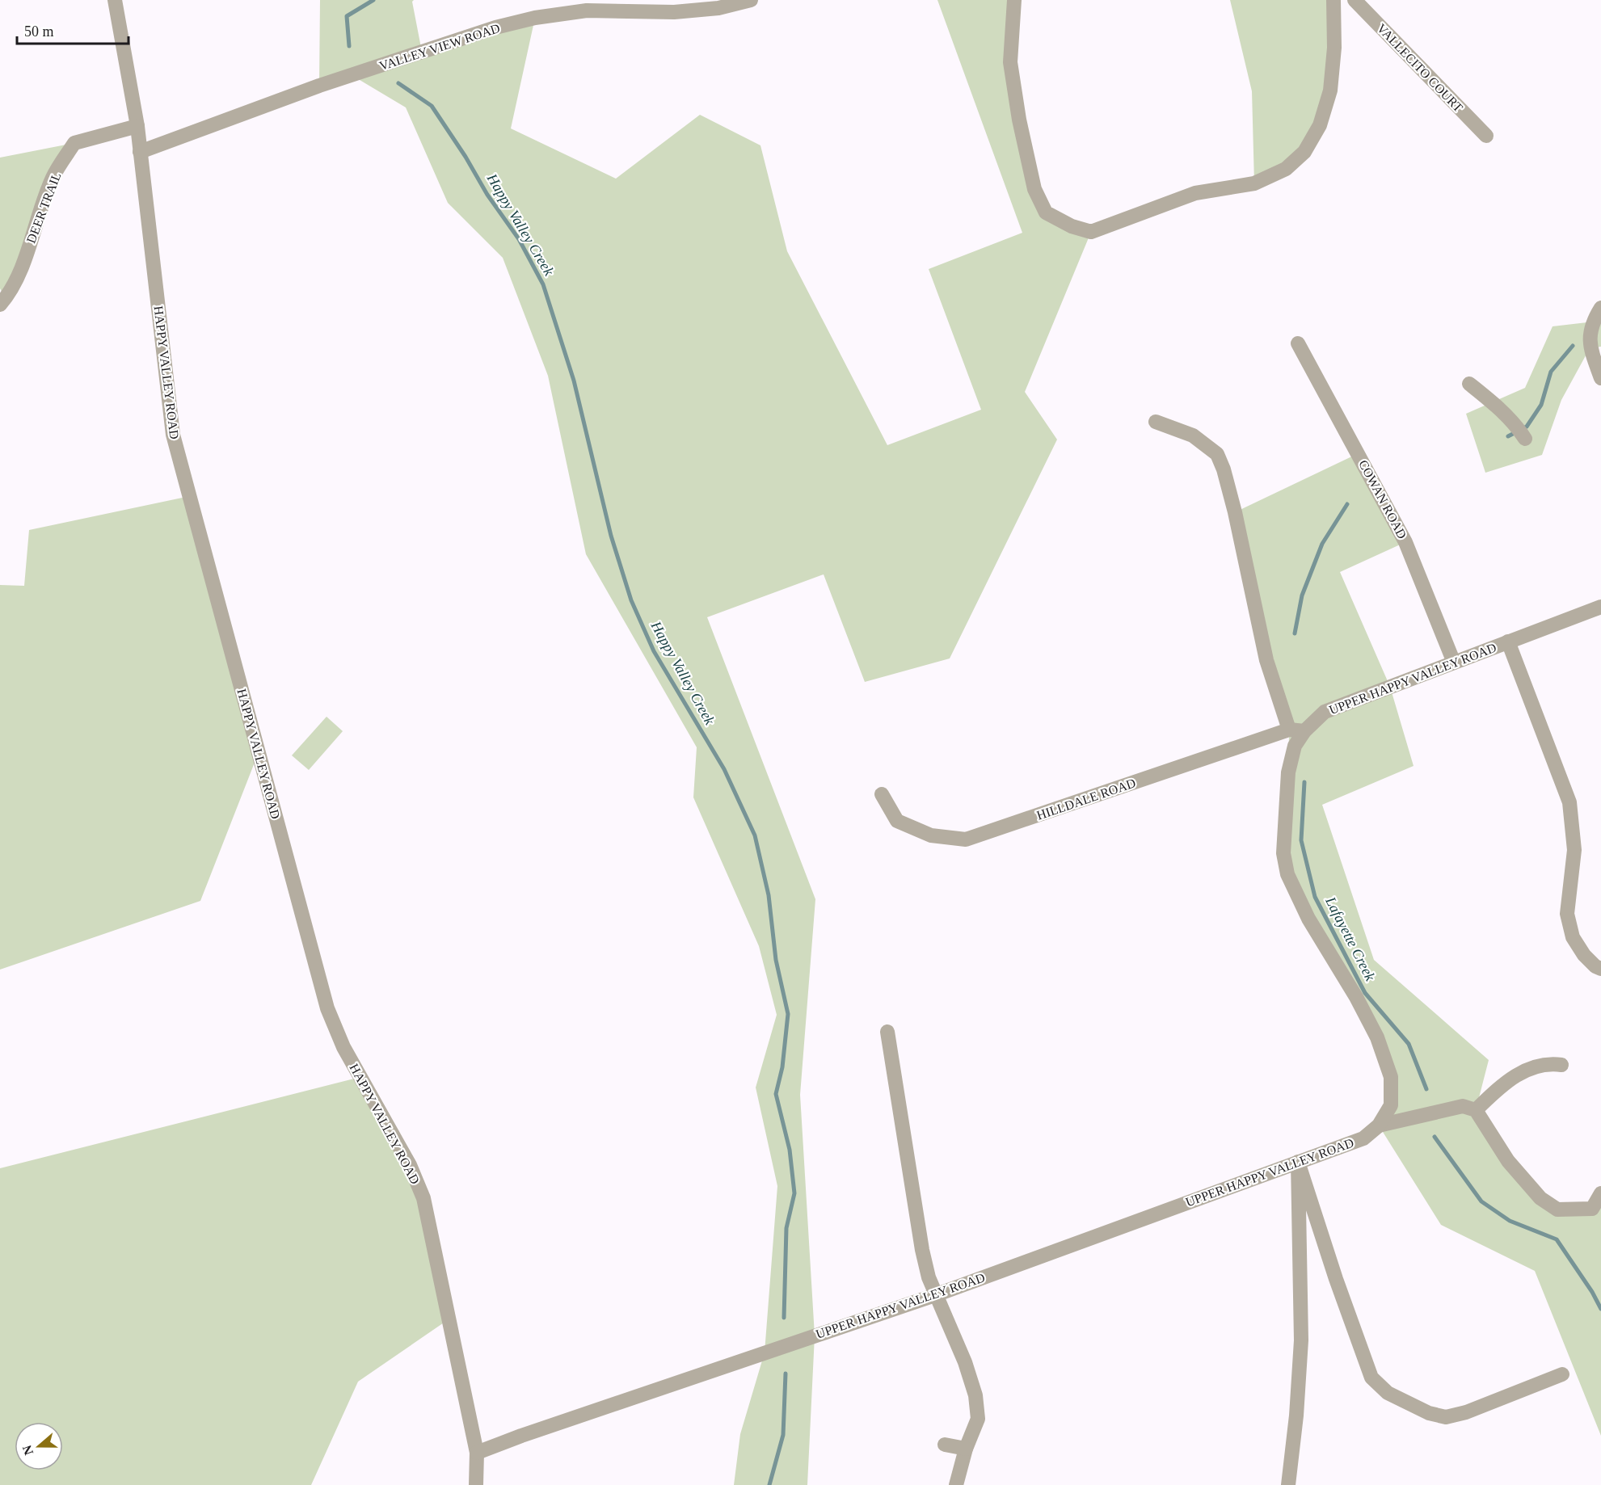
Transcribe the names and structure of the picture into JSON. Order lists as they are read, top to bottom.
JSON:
{
  "streets": {
    "street": [
      "VALLEY VIEW ROAD",
      "VALLECITO COURT",
      "DEER TRAIL",
      "HAPPY VALLEY ROAD",
      "COWAN ROAD",
      "UPPER HAPPY VALLEY ROAD",
      "HILLDALE ROAD"
    ]
  },
  "crossings": [
    ["VALLEY VIEW ROAD", "HAPPY VALLEY ROAD"],
    ["DEER TRAIL", "HAPPY VALLEY ROAD"],
    ["HAPPY VALLEY ROAD", "UPPER HAPPY VALLEY ROAD"],
    ["COWAN ROAD", "UPPER HAPPY VALLEY ROAD"],
    ["UPPER HAPPY VALLEY ROAD", "HILLDALE ROAD"]
  ],
  "water": ["Happy Valley Creek", "Lafayette Creek"],
  "scale_bar": "50 m",
  "north": "left"
}
